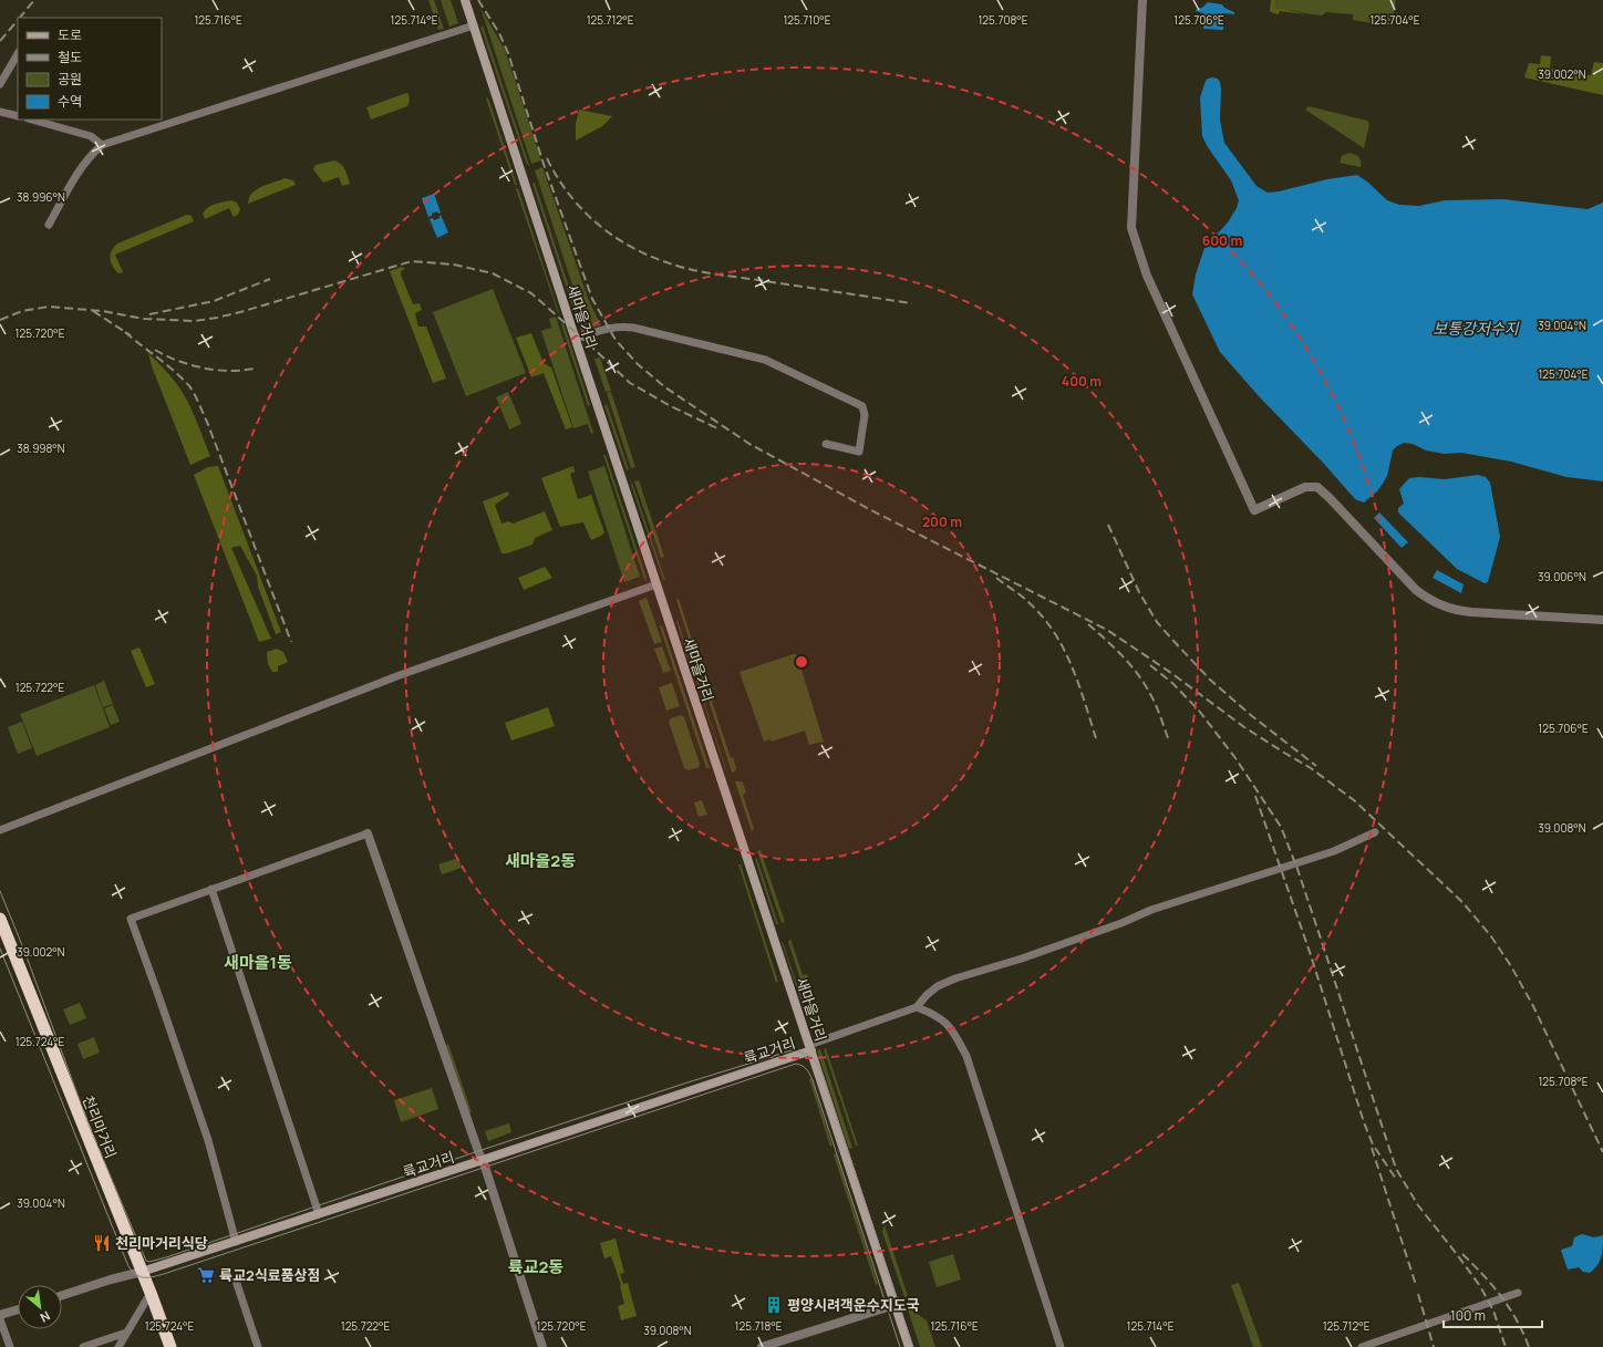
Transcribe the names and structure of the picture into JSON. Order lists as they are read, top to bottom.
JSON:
{
  "streets": {
    "highway": ["천리마거리"],
    "main road": ["새마을거리", "륙교거리"]
  },
  "crossings": [
    ["새마을거리", "륙교거리"],
    ["륙교거리", "천리마거리"]
  ],
  "districts": ["새마을2동", "새마을1동", "륙교2동"],
  "water": ["보통강저수지"],
  "places": {
    "restaurant": ["천리마거리식당"],
    "supermarket": ["륙교2식료품상점"],
    "building": ["평양시려객운수지도국"]
  },
  "legend": [
    "도로",
    "철도",
    "공원",
    "수역"
  ],
  "scale_bar": "100 m",
  "north": "bottom right",
  "coordinates": [
    "125.716°E",
    "125.714°E",
    "125.712°E",
    "125.710°E",
    "125.708°E",
    "125.706°E",
    "125.704°E",
    "39.002°N",
    "38.996°N",
    "39.004°N",
    "125.720°E",
    "38.998°N",
    "39.006°N",
    "125.722°E",
    "39.008°N",
    "125.724°E",
    "125.718°E"
  ],
  "rings": ["600 m", "400 m", "200 m"]
}
